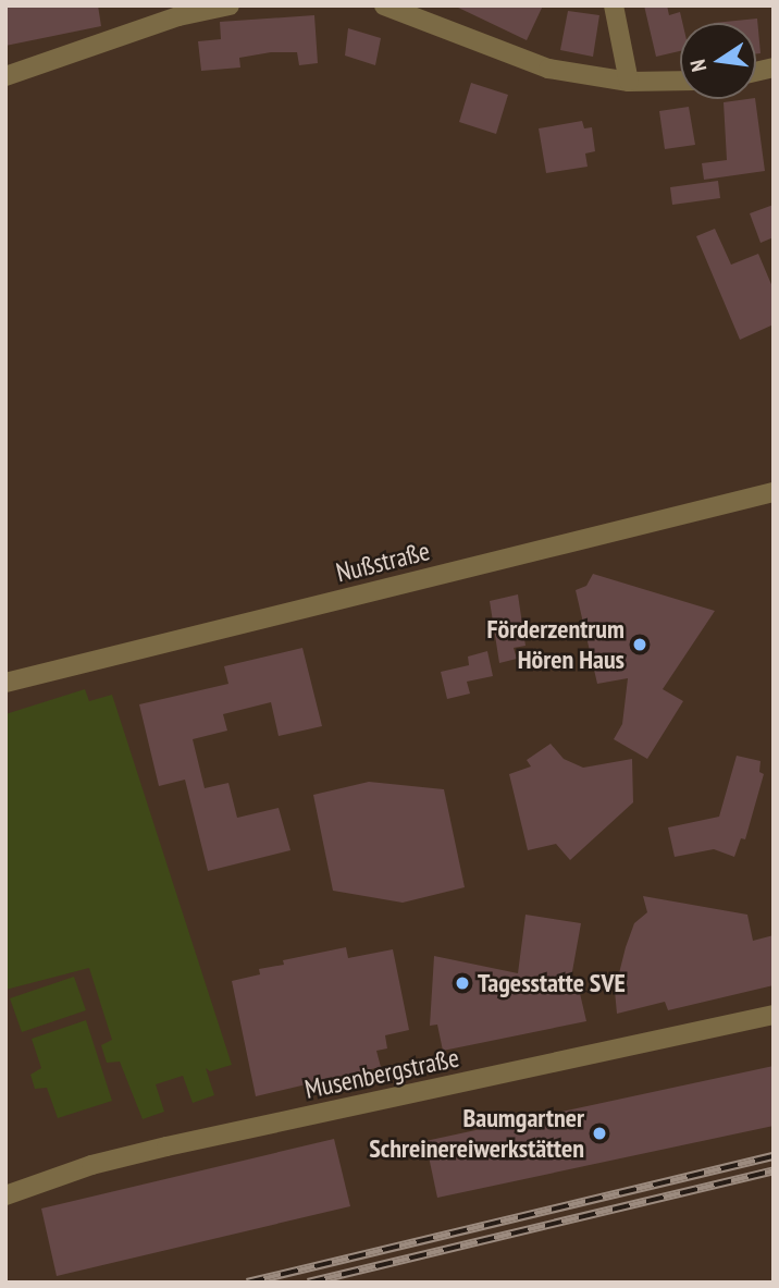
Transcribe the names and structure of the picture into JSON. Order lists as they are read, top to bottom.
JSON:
{
  "streets": {
    "street": ["Nußstraße", "Musenbergstraße"]
  },
  "places": ["Förderzentrum Hören Haus", "Tagesstatte SVE", "Baumgartner Schreinereiwerkstätten"],
  "north": "left"
}
